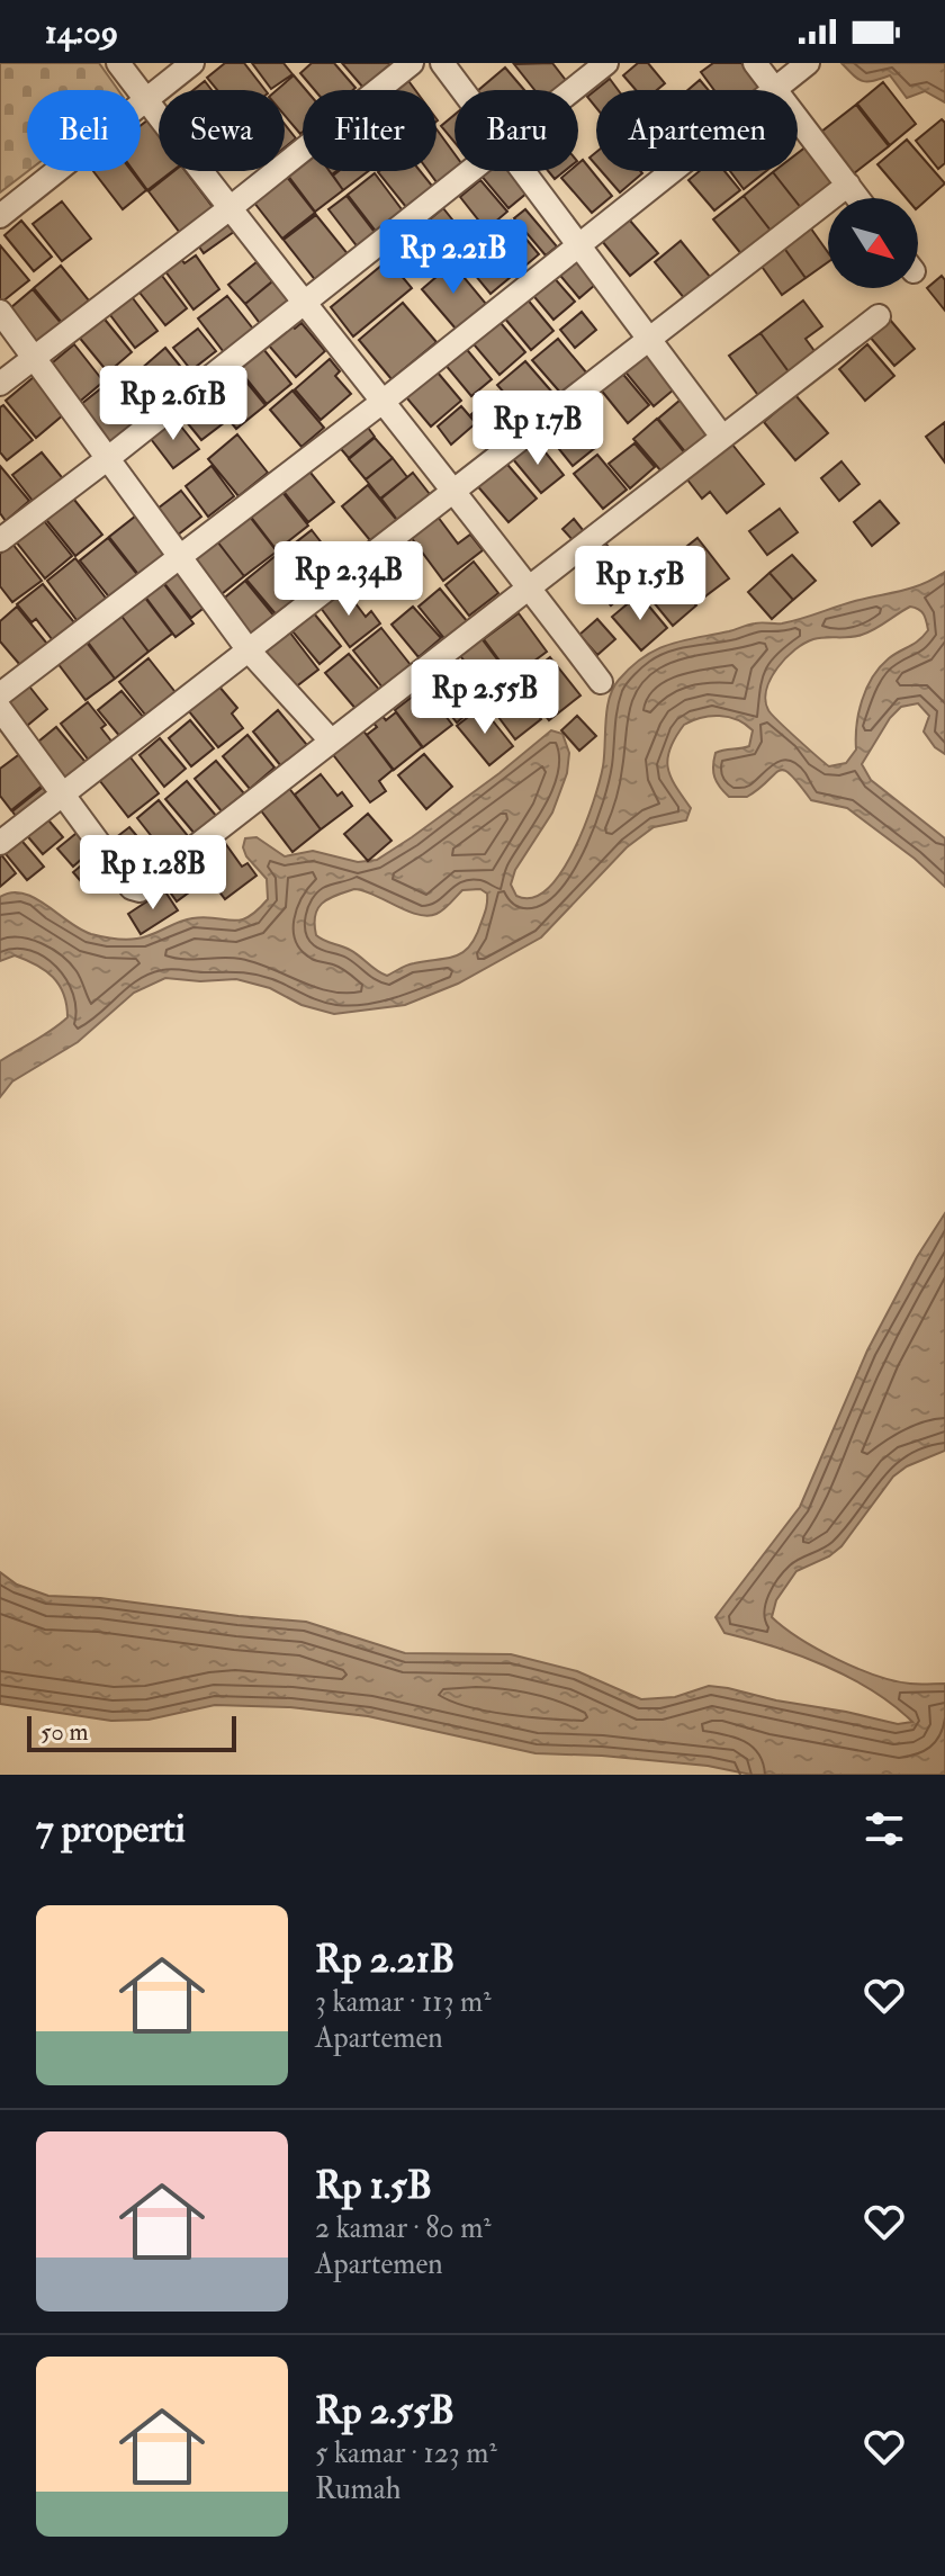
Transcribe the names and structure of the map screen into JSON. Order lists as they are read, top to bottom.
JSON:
{
  "scale_bar": "50 m",
  "north": "bottom right",
  "page": {
    "status": "14:09",
    "chip": [
      "Beli",
      "Sewa",
      "Filter",
      "Baru",
      "Apartemen"
    ],
    "price": [
      "Rp 2.21B",
      "Rp 2.61B",
      "Rp 1.7B",
      "Rp 2.34B",
      "Rp 1.5B",
      "Rp 2.55B",
      "Rp 1.28B"
    ],
    "scale": "50 m",
    "heading": "7 properti",
    "list": [
      {
        "name": "Rp 2.21B",
        "note": "3 kamar · 113 m² · Apartemen"
      },
      {
        "name": "Rp 1.5B",
        "note": "2 kamar · 80 m² · Apartemen"
      },
      {
        "name": "Rp 2.55B",
        "note": "5 kamar · 123 m² · Rumah"
      }
    ]
  }
}
